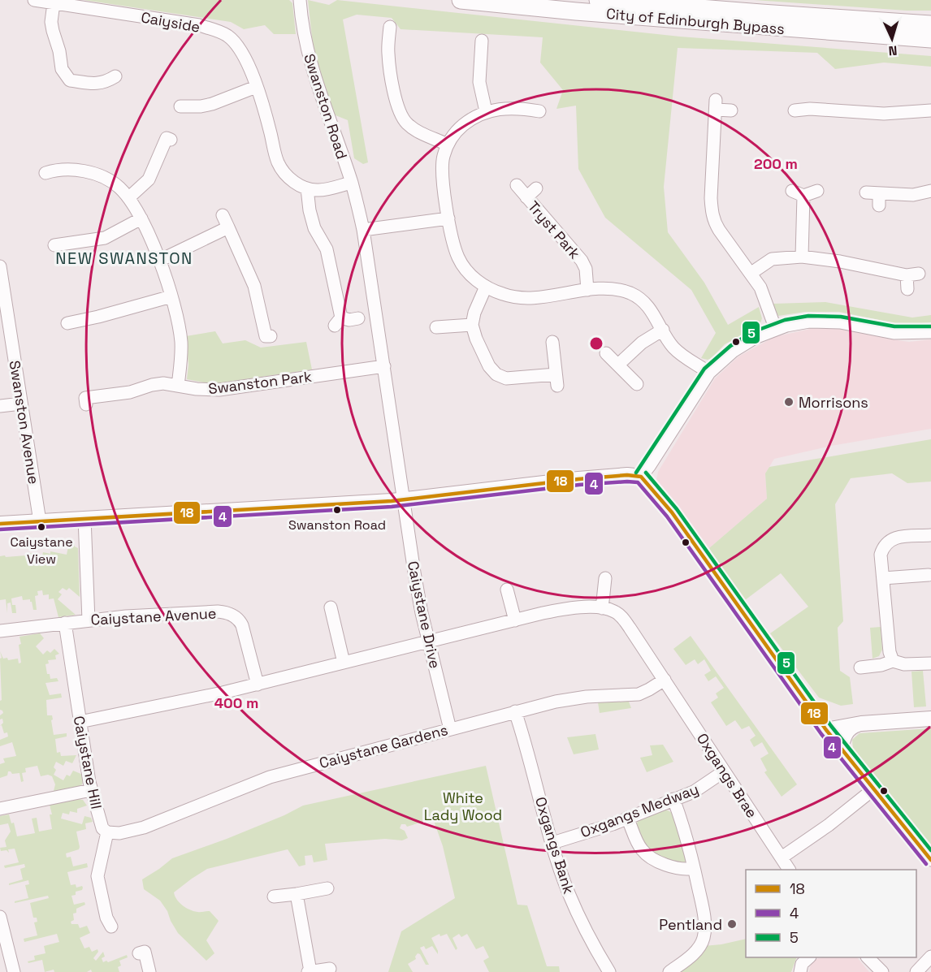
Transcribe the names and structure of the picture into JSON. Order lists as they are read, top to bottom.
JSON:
{
  "streets": {
    "highway": ["City of Edinburgh Bypass"],
    "street": [
      "Caiyside",
      "Swanston Road",
      "Tryst Park",
      "Swanston Park",
      "Swanston Avenue",
      "Caiystane Drive",
      "Caiystane Avenue",
      "Caiystane Gardens",
      "Caiystane Hill",
      "Oxgangs Brae",
      "Oxgangs Medway",
      "Oxgangs Bank"
    ]
  },
  "crossings": [
    ["Swanston Road", "Swanston Park"],
    ["Swanston Road", "Caiystane Drive"],
    ["Caiystane Drive", "Caiystane Gardens"],
    ["Caiystane Avenue", "Caiystane Hill"],
    ["Caiystane Gardens", "Caiystane Hill"],
    ["Caiystane Gardens", "Oxgangs Brae"],
    ["Caiystane Gardens", "Oxgangs Bank"],
    ["Oxgangs Brae", "Oxgangs Medway"],
    ["Oxgangs Medway", "Oxgangs Bank"]
  ],
  "districts": ["NEW SWANSTON"],
  "parks": ["White Lady Wood"],
  "places": [
    "Morrisons",
    "Swanston Road",
    "Caiystane View",
    "Pentland"
  ],
  "lines": ["transit line 5", "transit line 18", "transit line 4"],
  "legend": ["18", "4", "5"],
  "north": "bottom",
  "rings": ["200 m", "400 m"]
}
